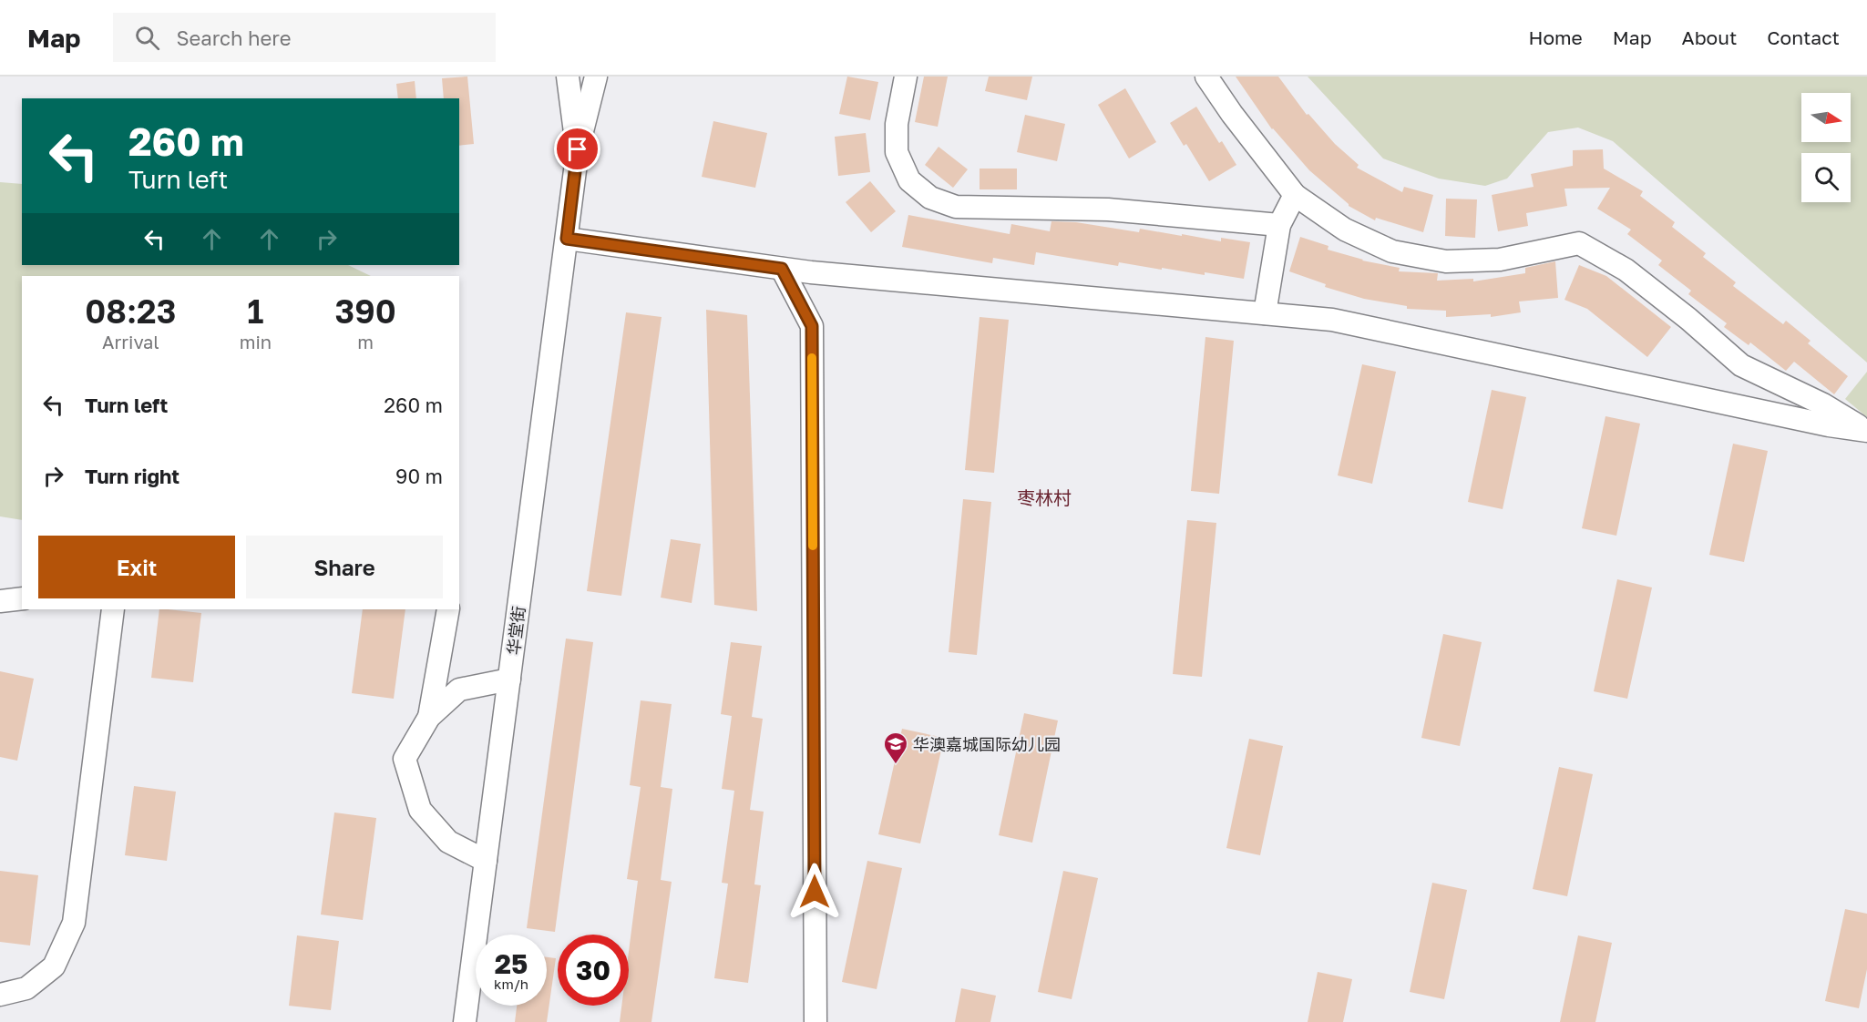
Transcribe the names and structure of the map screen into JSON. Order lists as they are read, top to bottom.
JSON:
{
  "streets": {
    "street": ["华堂街"]
  },
  "districts": ["枣林村"],
  "places": {
    "school or university": ["华澳嘉城国际幼儿园"]
  },
  "north": "right",
  "page": {
    "header": "Map",
    "search": "Search here",
    "nav": [
      "Home",
      "Map",
      "About",
      "Contact"
    ],
    "turn": ["260 m", "Turn left"],
    "eta": [
      "08:23",
      "Arrival",
      "1",
      "min",
      "390",
      "m"
    ],
    "list": [
      {
        "name": "Turn left",
        "value": "260 m"
      },
      {
        "name": "Turn right",
        "value": "90 m"
      }
    ],
    "buttons": ["Exit", "Share"],
    "speed": "25 km/h",
    "limit": "30"
  }
}
